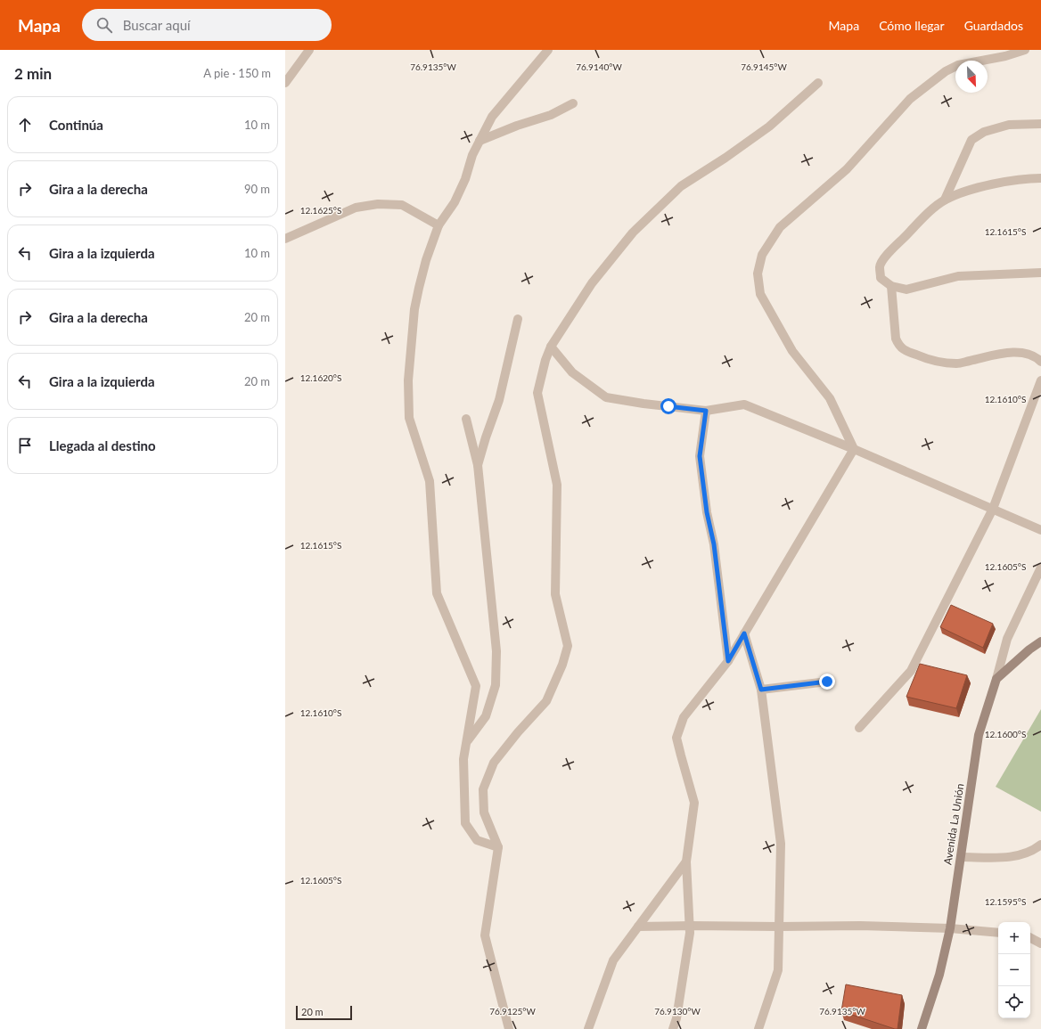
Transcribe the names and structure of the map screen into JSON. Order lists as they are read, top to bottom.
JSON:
{
  "streets": {
    "main road": ["Avenida La Unión"]
  },
  "scale_bar": "20 m",
  "north": "bottom right",
  "page": {
    "header": "Mapa",
    "search": "Buscar aquí",
    "nav": ["Mapa", "Cómo llegar", "Guardados"],
    "heading": ["2 min", "A pie · 150 m"],
    "list": [
      ["Continúa", "10 m"],
      ["Gira a la derecha", "90 m"],
      ["Gira a la izquierda", "10 m"],
      ["Gira a la derecha", "20 m"],
      ["Gira a la izquierda", "20 m"],
      "Llegada al destino"
    ],
    "map_buttons": ["+", "−"],
    "scale": "20 m"
  },
  "coordinates": [
    "76.9135°W",
    "76.9140°W",
    "76.9145°W",
    "12.1625°S",
    "12.1615°S",
    "12.1620°S",
    "12.1610°S",
    "12.1605°S",
    "12.1600°S",
    "12.1595°S",
    "76.9125°W",
    "76.9130°W"
  ]
}
